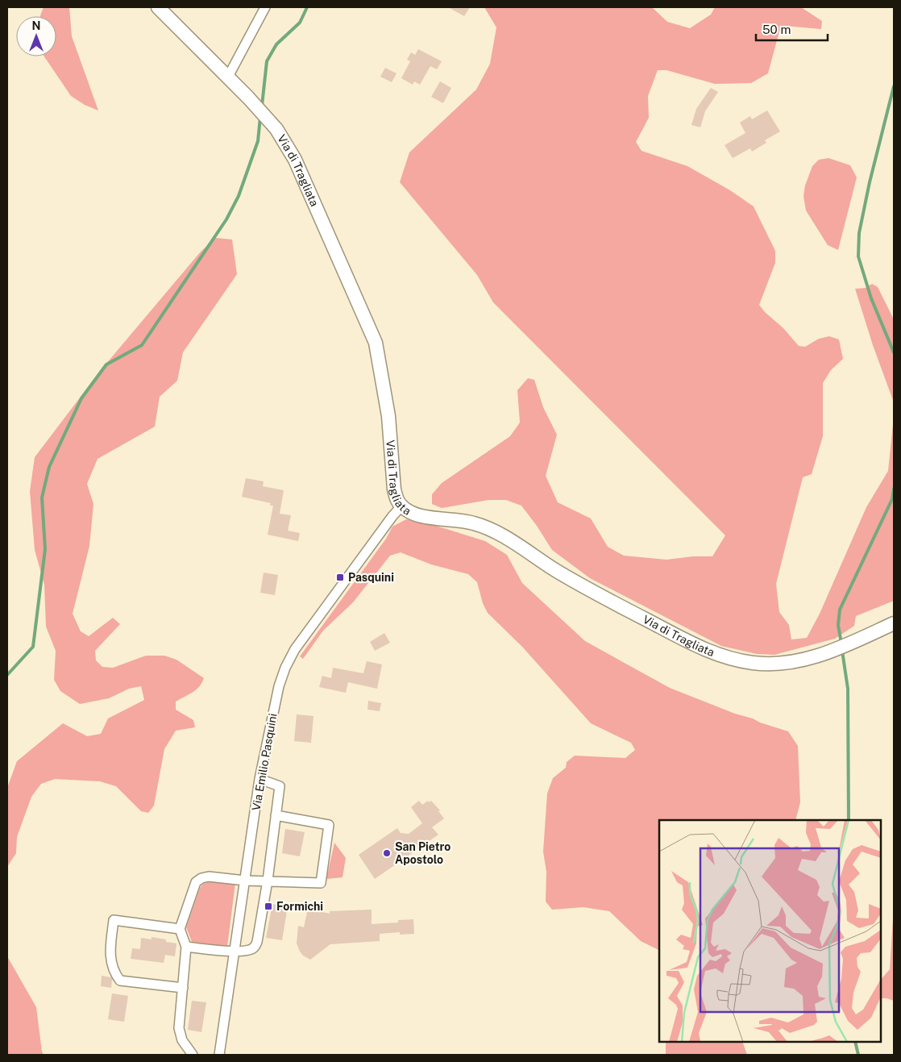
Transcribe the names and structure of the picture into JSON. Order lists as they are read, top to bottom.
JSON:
{
  "streets": {
    "street": ["Via di Tragliata", "Via Emilio Pasquini"]
  },
  "crossings": [
    ["Via di Tragliata", "Via Emilio Pasquini"]
  ],
  "places": {
    "transit": ["Pasquini", "Formichi"],
    "other": ["San Pietro Apostolo"]
  },
  "scale_bar": "50 m",
  "north": "top"
}
